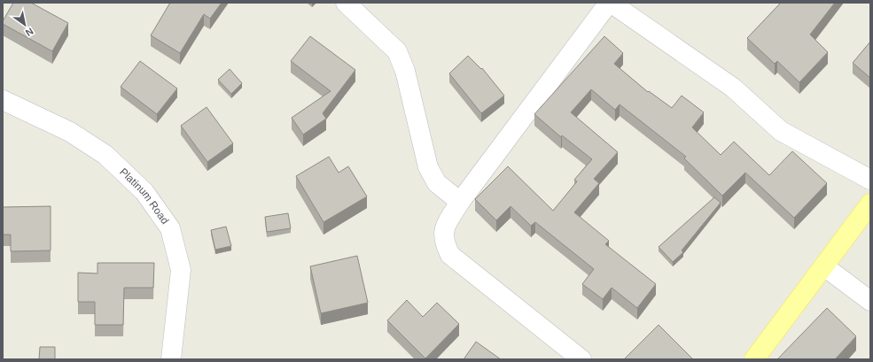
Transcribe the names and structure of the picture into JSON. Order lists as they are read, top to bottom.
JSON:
{
  "streets": {
    "street": ["Platinum Road"]
  },
  "north": "bottom right"
}
